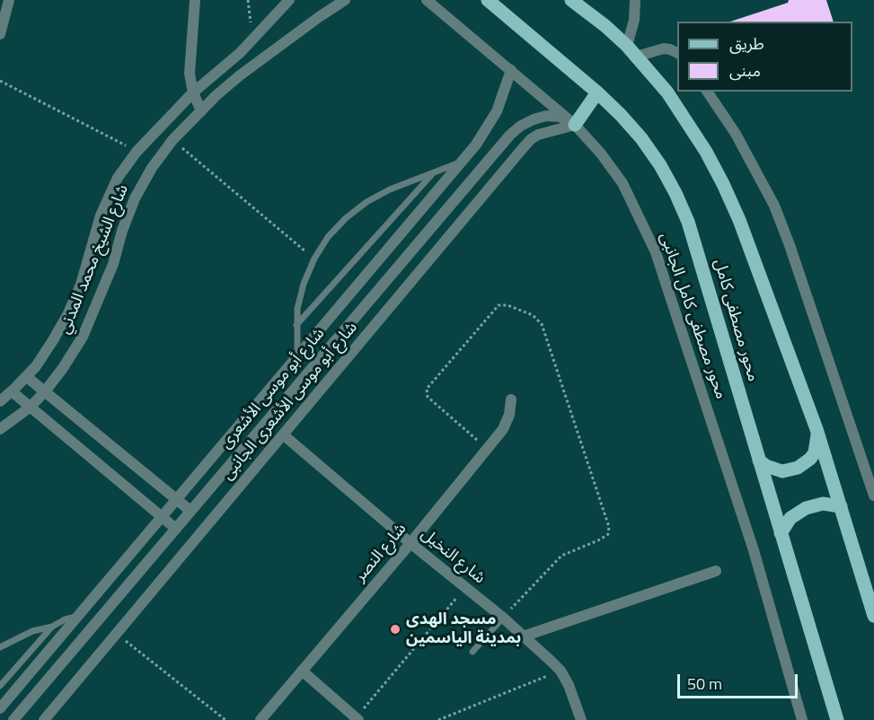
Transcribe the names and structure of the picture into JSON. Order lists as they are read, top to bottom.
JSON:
{
  "streets": {
    "main road": ["محور مصطفى كامل"],
    "street": [
      "شارع الشيخ محمد المدني",
      "محور مصطفى كامل الجانبى",
      "شارع أبو موسى الأشعرى",
      "شارع أبو موسى الأشعرى الجانبى",
      "شارع النصر",
      "شارع النخيل"
    ]
  },
  "crossings": [
    ["محور مصطفى كامل الجانبى", "شارع أبو موسى الأشعرى"],
    ["محور مصطفى كامل الجانبى", "شارع أبو موسى الأشعرى الجانبى"],
    ["شارع أبو موسى الأشعرى", "شارع أبو موسى الأشعرى الجانبى"],
    ["شارع أبو موسى الأشعرى الجانبى", "شارع النخيل"],
    ["شارع النصر", "شارع النخيل"]
  ],
  "places": ["مسجد الهدى بمدينة الياسمين"],
  "legend": ["طريق", "مبنى"],
  "scale_bar": "50 m"
}
